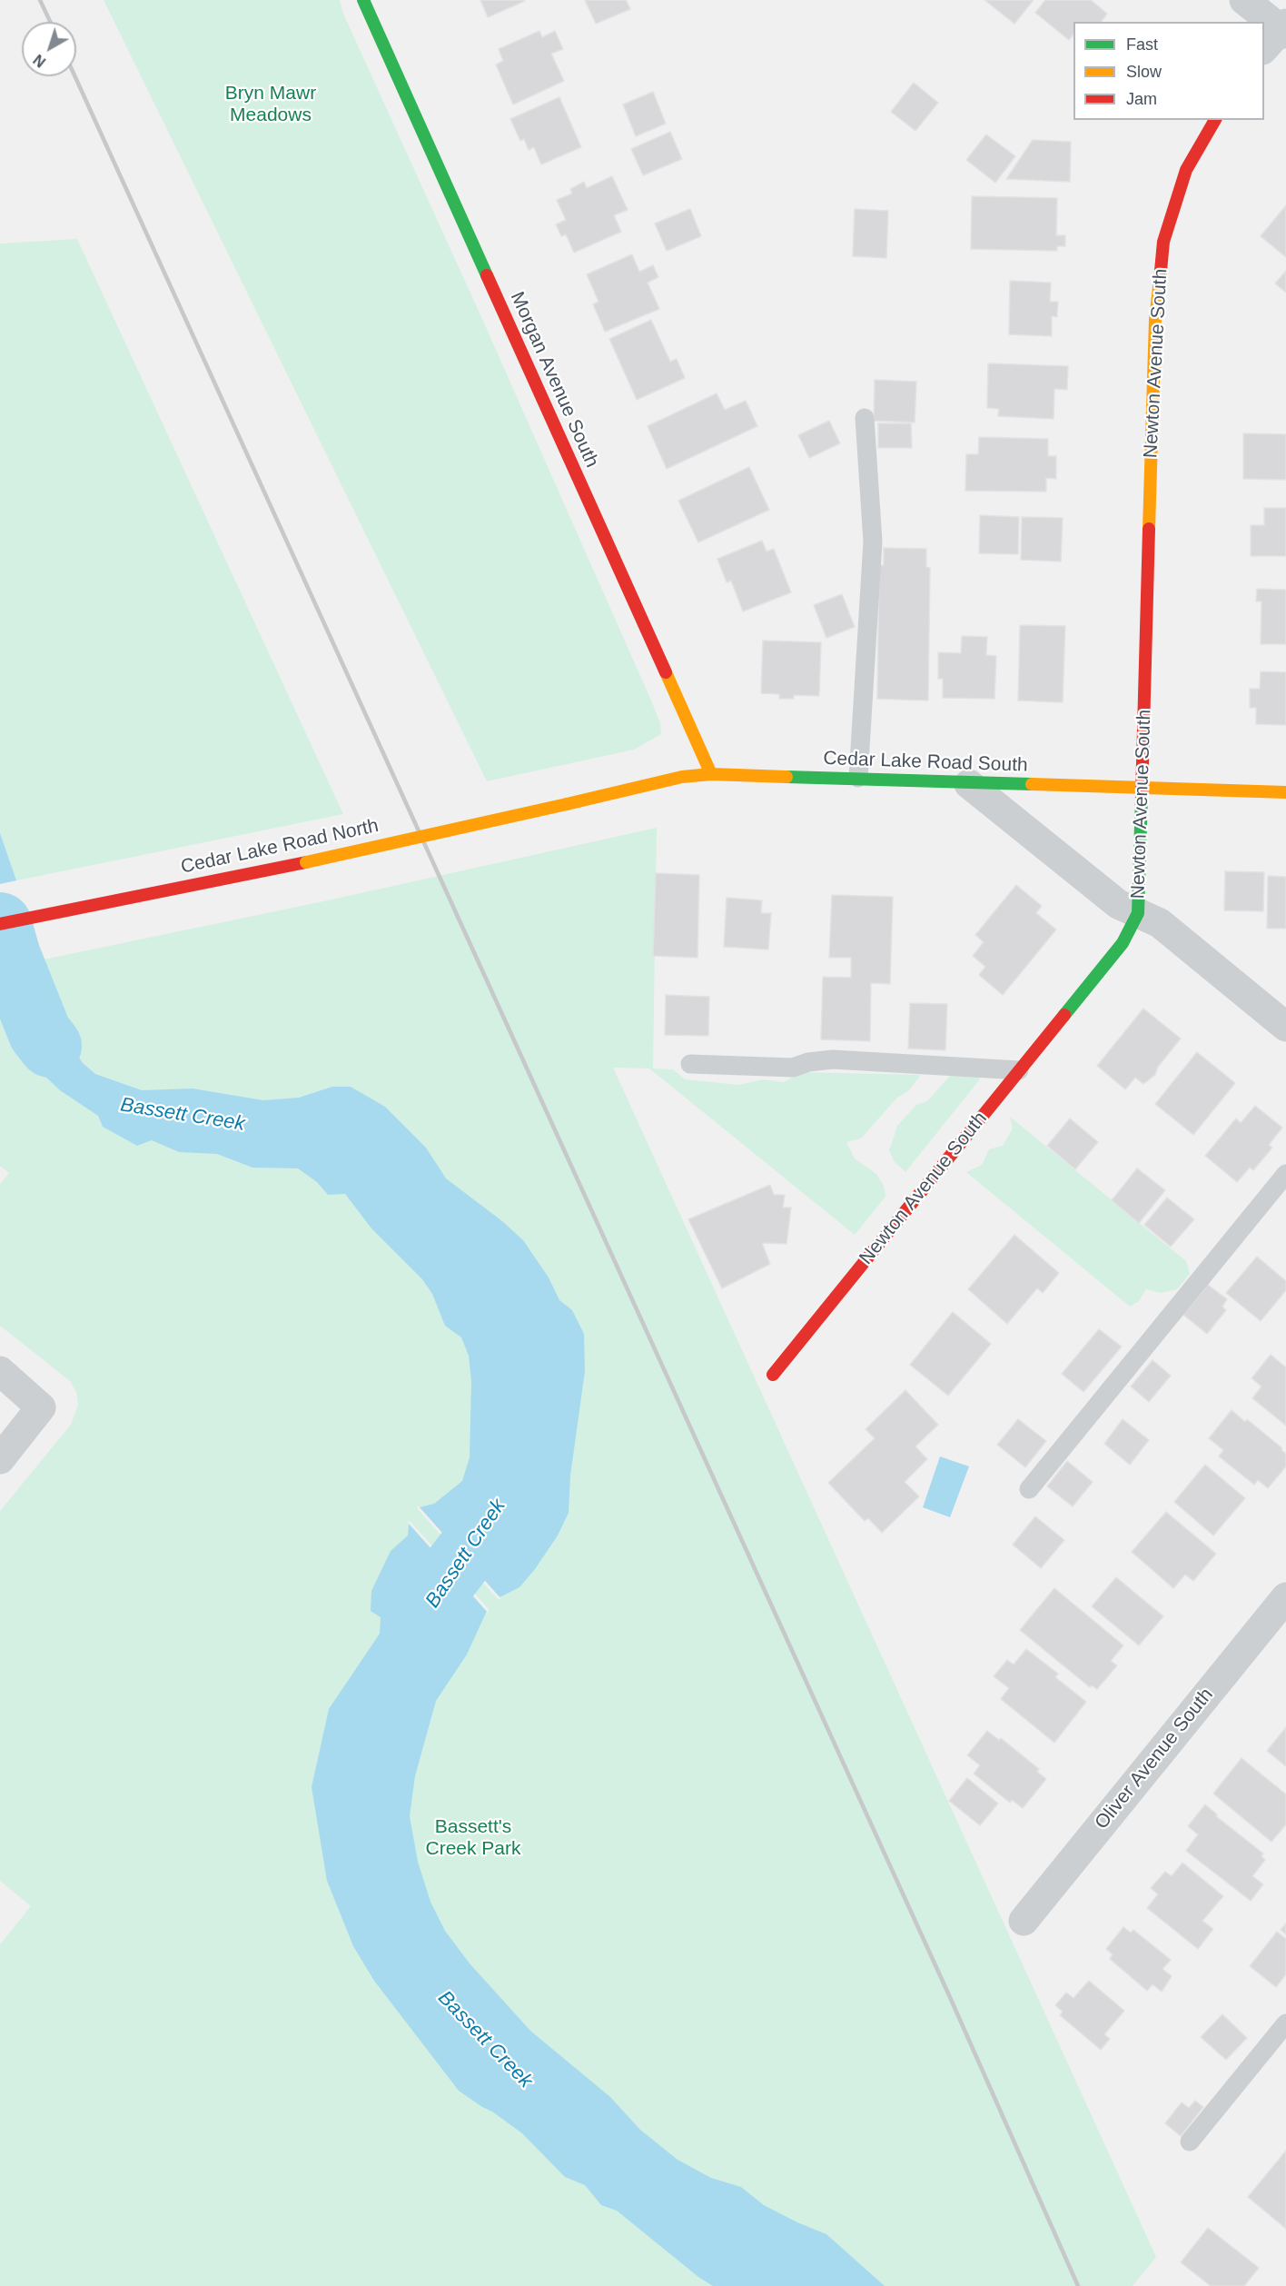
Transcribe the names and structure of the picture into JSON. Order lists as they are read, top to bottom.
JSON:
{
  "streets": {
    "street": [
      "Newton Avenue South",
      "Morgan Avenue South",
      "Cedar Lake Road South",
      "Cedar Lake Road North",
      "Oliver Avenue South"
    ]
  },
  "crossings": [
    ["Newton Avenue South", "Cedar Lake Road South"],
    ["Morgan Avenue South", "Cedar Lake Road South"],
    ["Cedar Lake Road South", "Cedar Lake Road North"]
  ],
  "water": ["Bassett Creek"],
  "parks": ["Bryn Mawr Meadows", "Bassett's Creek Park"],
  "legend": ["Fast", "Slow", "Jam"],
  "north": "bottom left"
}
